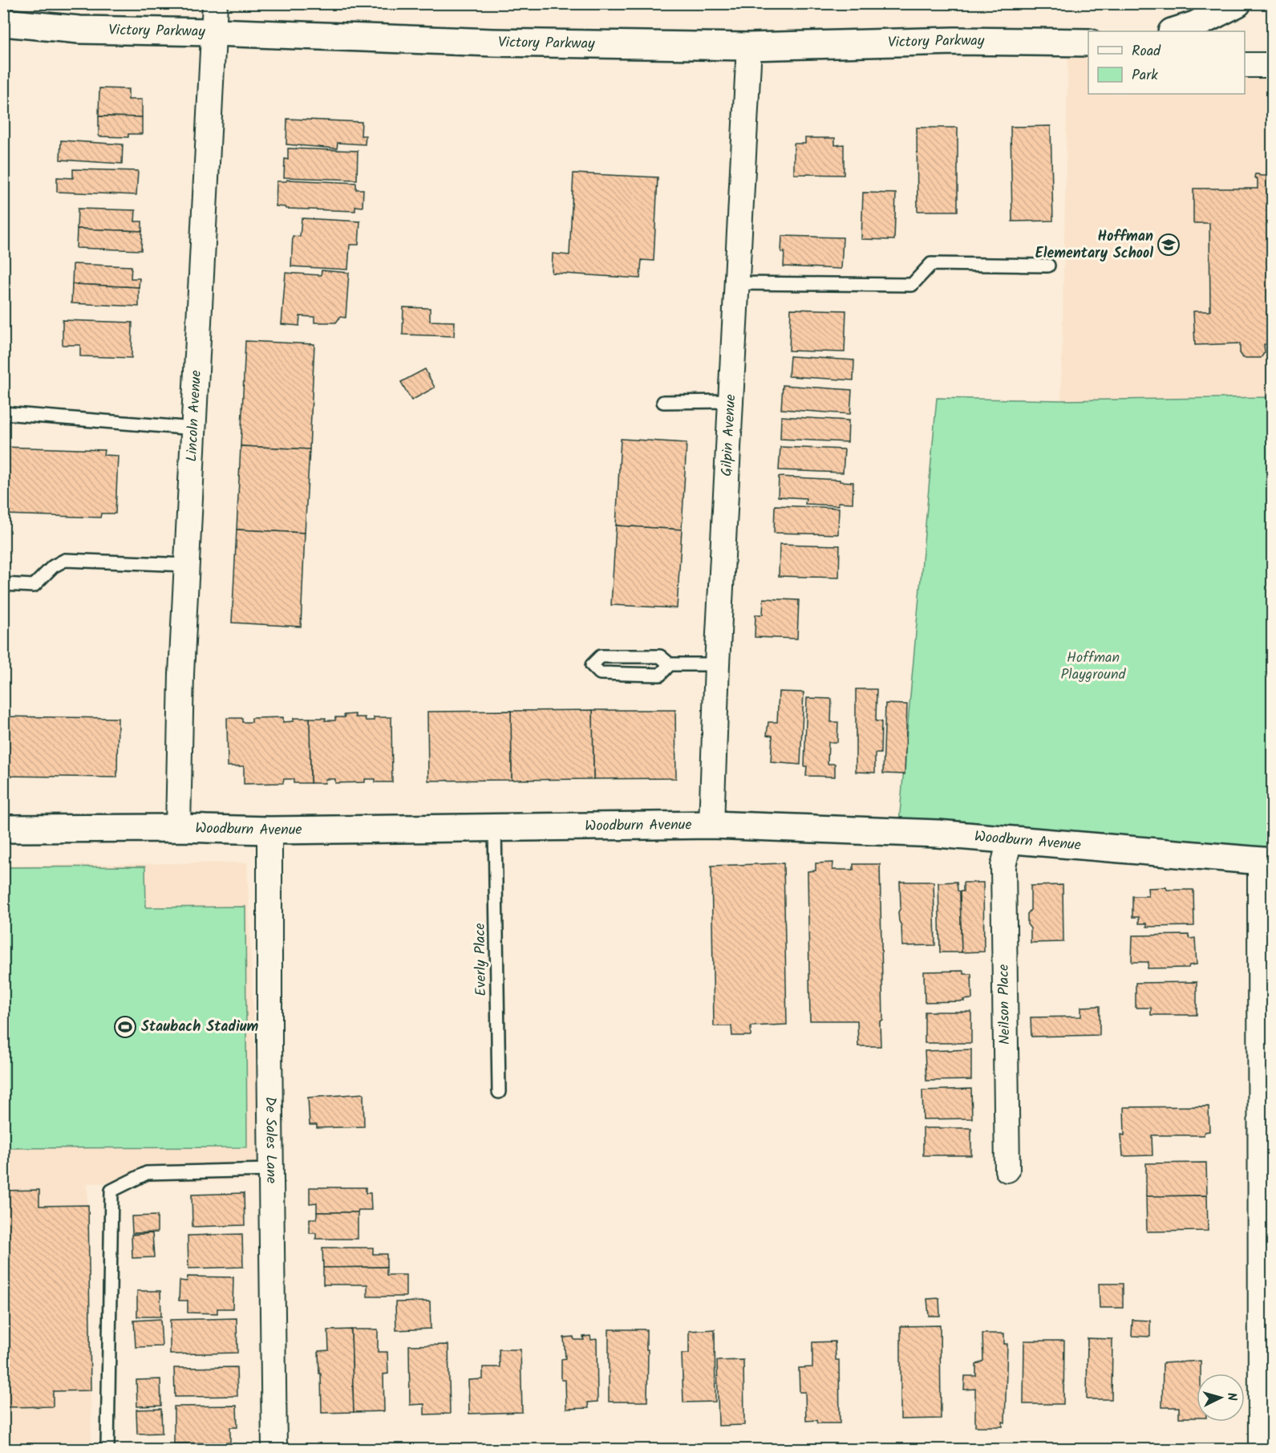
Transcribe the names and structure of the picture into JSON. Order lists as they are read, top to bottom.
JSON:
{
  "streets": {
    "street": [
      "Victory Parkway",
      "Lincoln Avenue",
      "Gilpin Avenue",
      "Woodburn Avenue",
      "Neilson Place",
      "De Sales Lane"
    ],
    "lane": ["Everly Place"]
  },
  "crossings": [
    ["Victory Parkway", "Lincoln Avenue"],
    ["Victory Parkway", "Gilpin Avenue"],
    ["Lincoln Avenue", "Woodburn Avenue"],
    ["Gilpin Avenue", "Woodburn Avenue"],
    ["Woodburn Avenue", "Everly Place"],
    ["Woodburn Avenue", "Neilson Place"],
    ["Woodburn Avenue", "De Sales Lane"]
  ],
  "parks": ["Hoffman Playground"],
  "places": {
    "school or university": ["Hoffman Elementary School"],
    "sports": ["Staubach Stadium"]
  },
  "legend": ["Road", "Park"],
  "north": "right"
}
